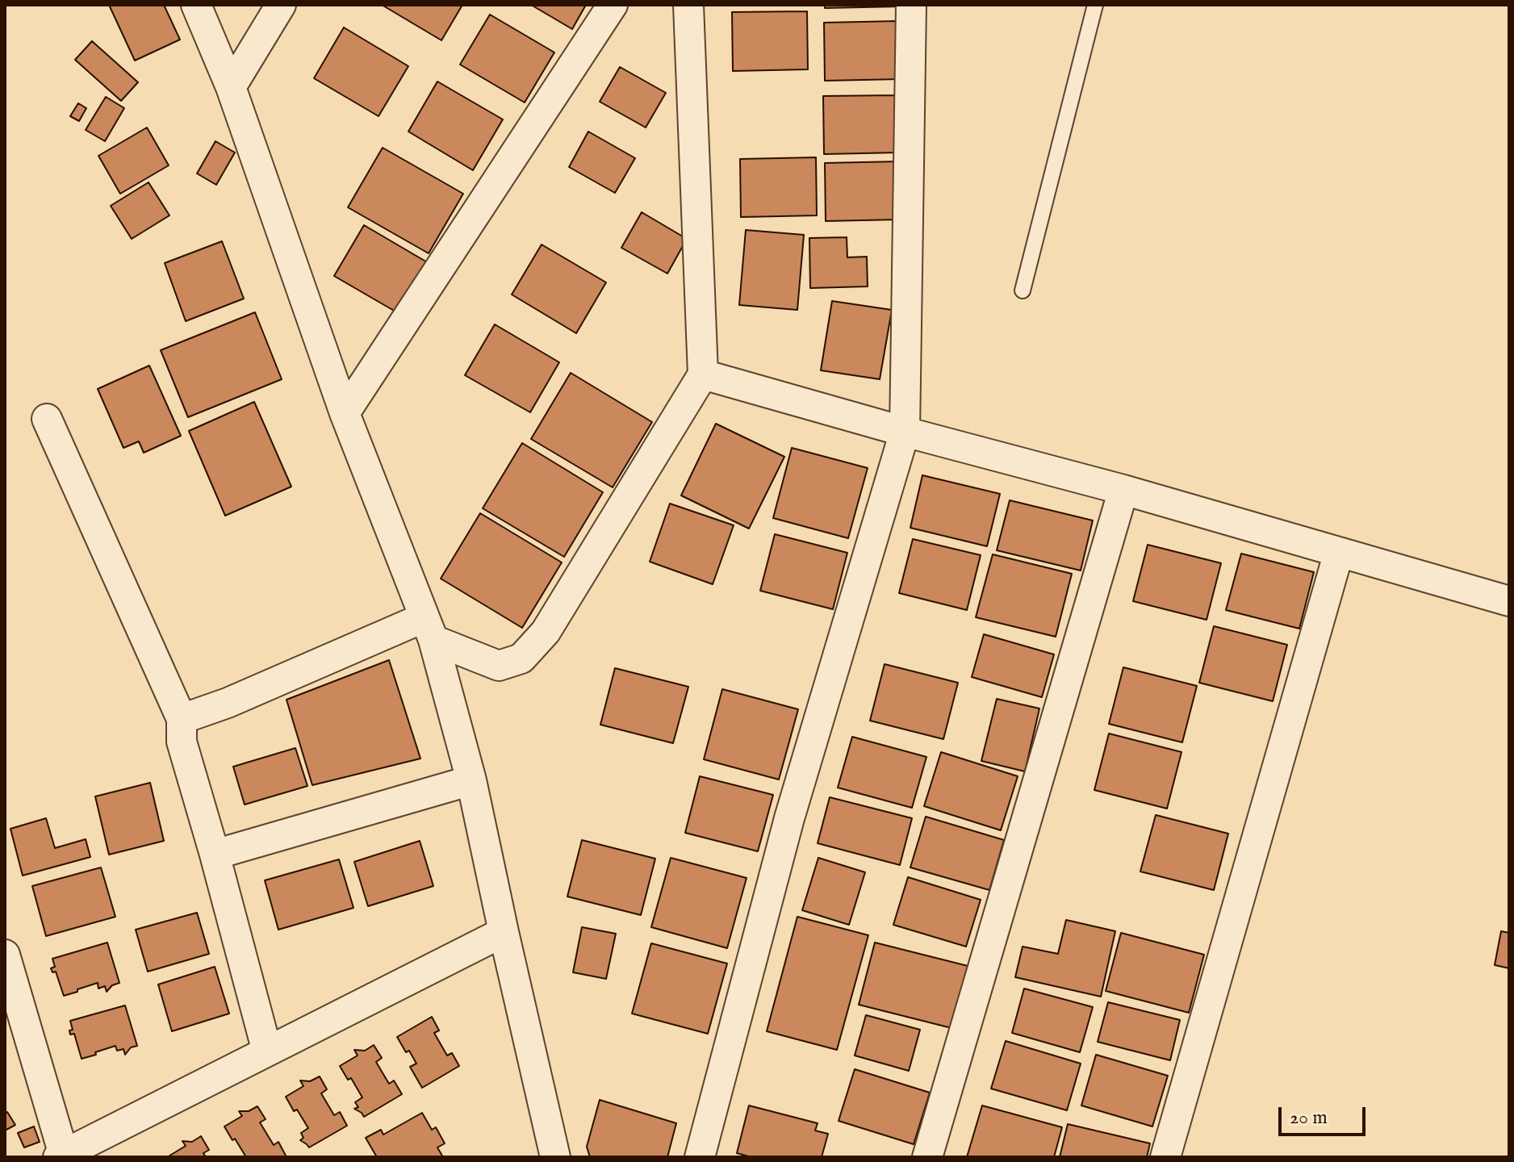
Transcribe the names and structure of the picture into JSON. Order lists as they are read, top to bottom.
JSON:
{
  "scale_bar": "20 m"
}
